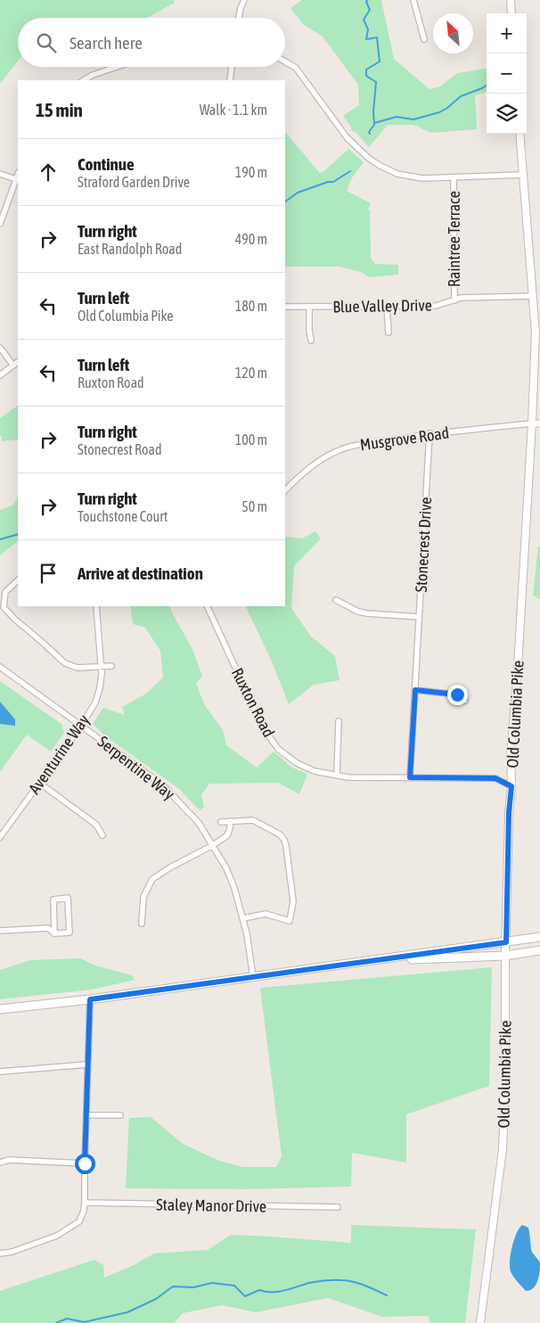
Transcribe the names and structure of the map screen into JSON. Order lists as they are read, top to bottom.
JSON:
{
  "streets": {
    "main road": ["Old Columbia Pike"],
    "street": [
      "Raintree Terrace",
      "Blue Valley Drive",
      "Musgrove Road",
      "Stonecrest Drive",
      "Ruxton Road",
      "Aventurine Way",
      "Serpentine Way",
      "Staley Manor Drive"
    ]
  },
  "crossings": [
    ["Raintree Terrace", "Blue Valley Drive"],
    ["Blue Valley Drive", "Old Columbia Pike"],
    ["Musgrove Road", "Stonecrest Drive"],
    ["Musgrove Road", "Old Columbia Pike"],
    ["Stonecrest Drive", "Ruxton Road"],
    ["Ruxton Road", "Old Columbia Pike"],
    ["Aventurine Way", "Serpentine Way"]
  ],
  "north": "top left",
  "page": {
    "map_buttons": ["+", "−"],
    "search": "Search here",
    "heading": ["15 min", "Walk · 1.1 km"],
    "list": [
      ["Continue", "Straford Garden Drive", "190 m"],
      ["Turn right", "East Randolph Road", "490 m"],
      ["Turn left", "Old Columbia Pike", "180 m"],
      ["Turn left", "Ruxton Road", "120 m"],
      ["Turn right", "Stonecrest Road", "100 m"],
      ["Turn right", "Touchstone Court", "50 m"],
      "Arrive at destination"
    ]
  }
}
